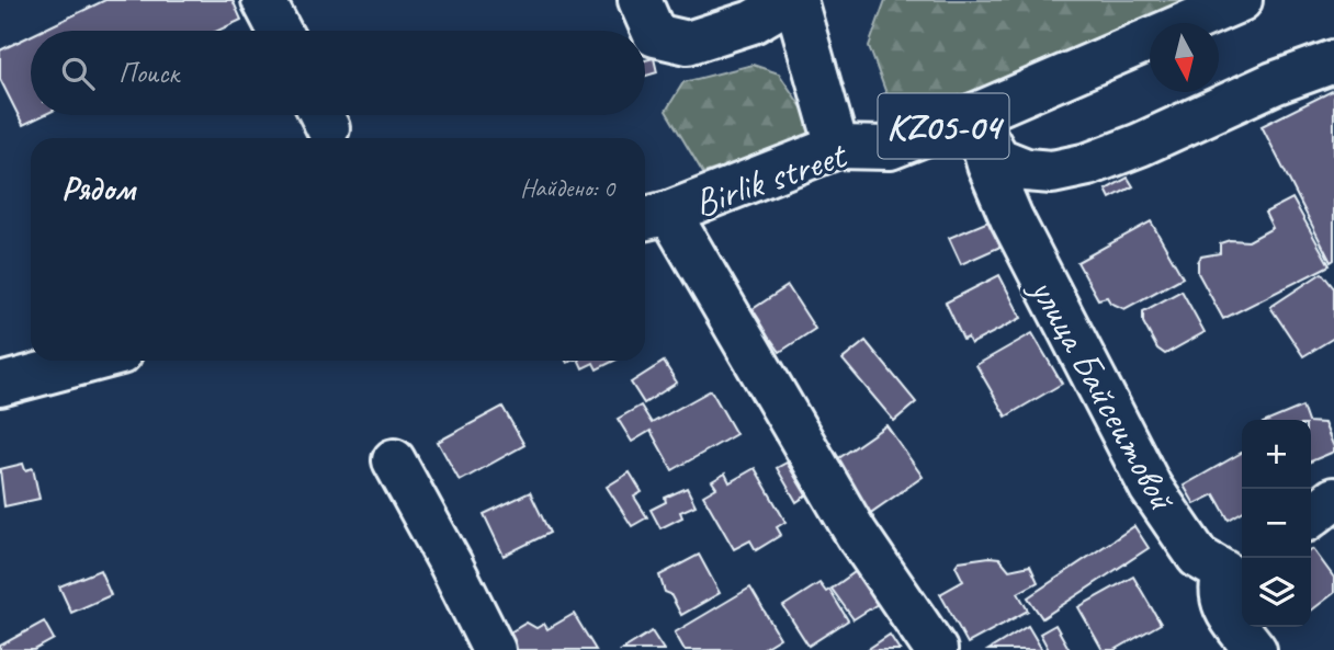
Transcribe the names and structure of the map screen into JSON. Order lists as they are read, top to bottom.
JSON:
{
  "streets": {
    "street": ["KZ05-04", "Birlik street", "улица Байсеитовой"]
  },
  "crossings": [
    ["Birlik street", "улица Байсеитовой"]
  ],
  "north": "bottom",
  "page": {
    "search": "Поиск",
    "heading": ["Рядом", "Найдено: 0"],
    "map_buttons": ["+", "−"]
  }
}
